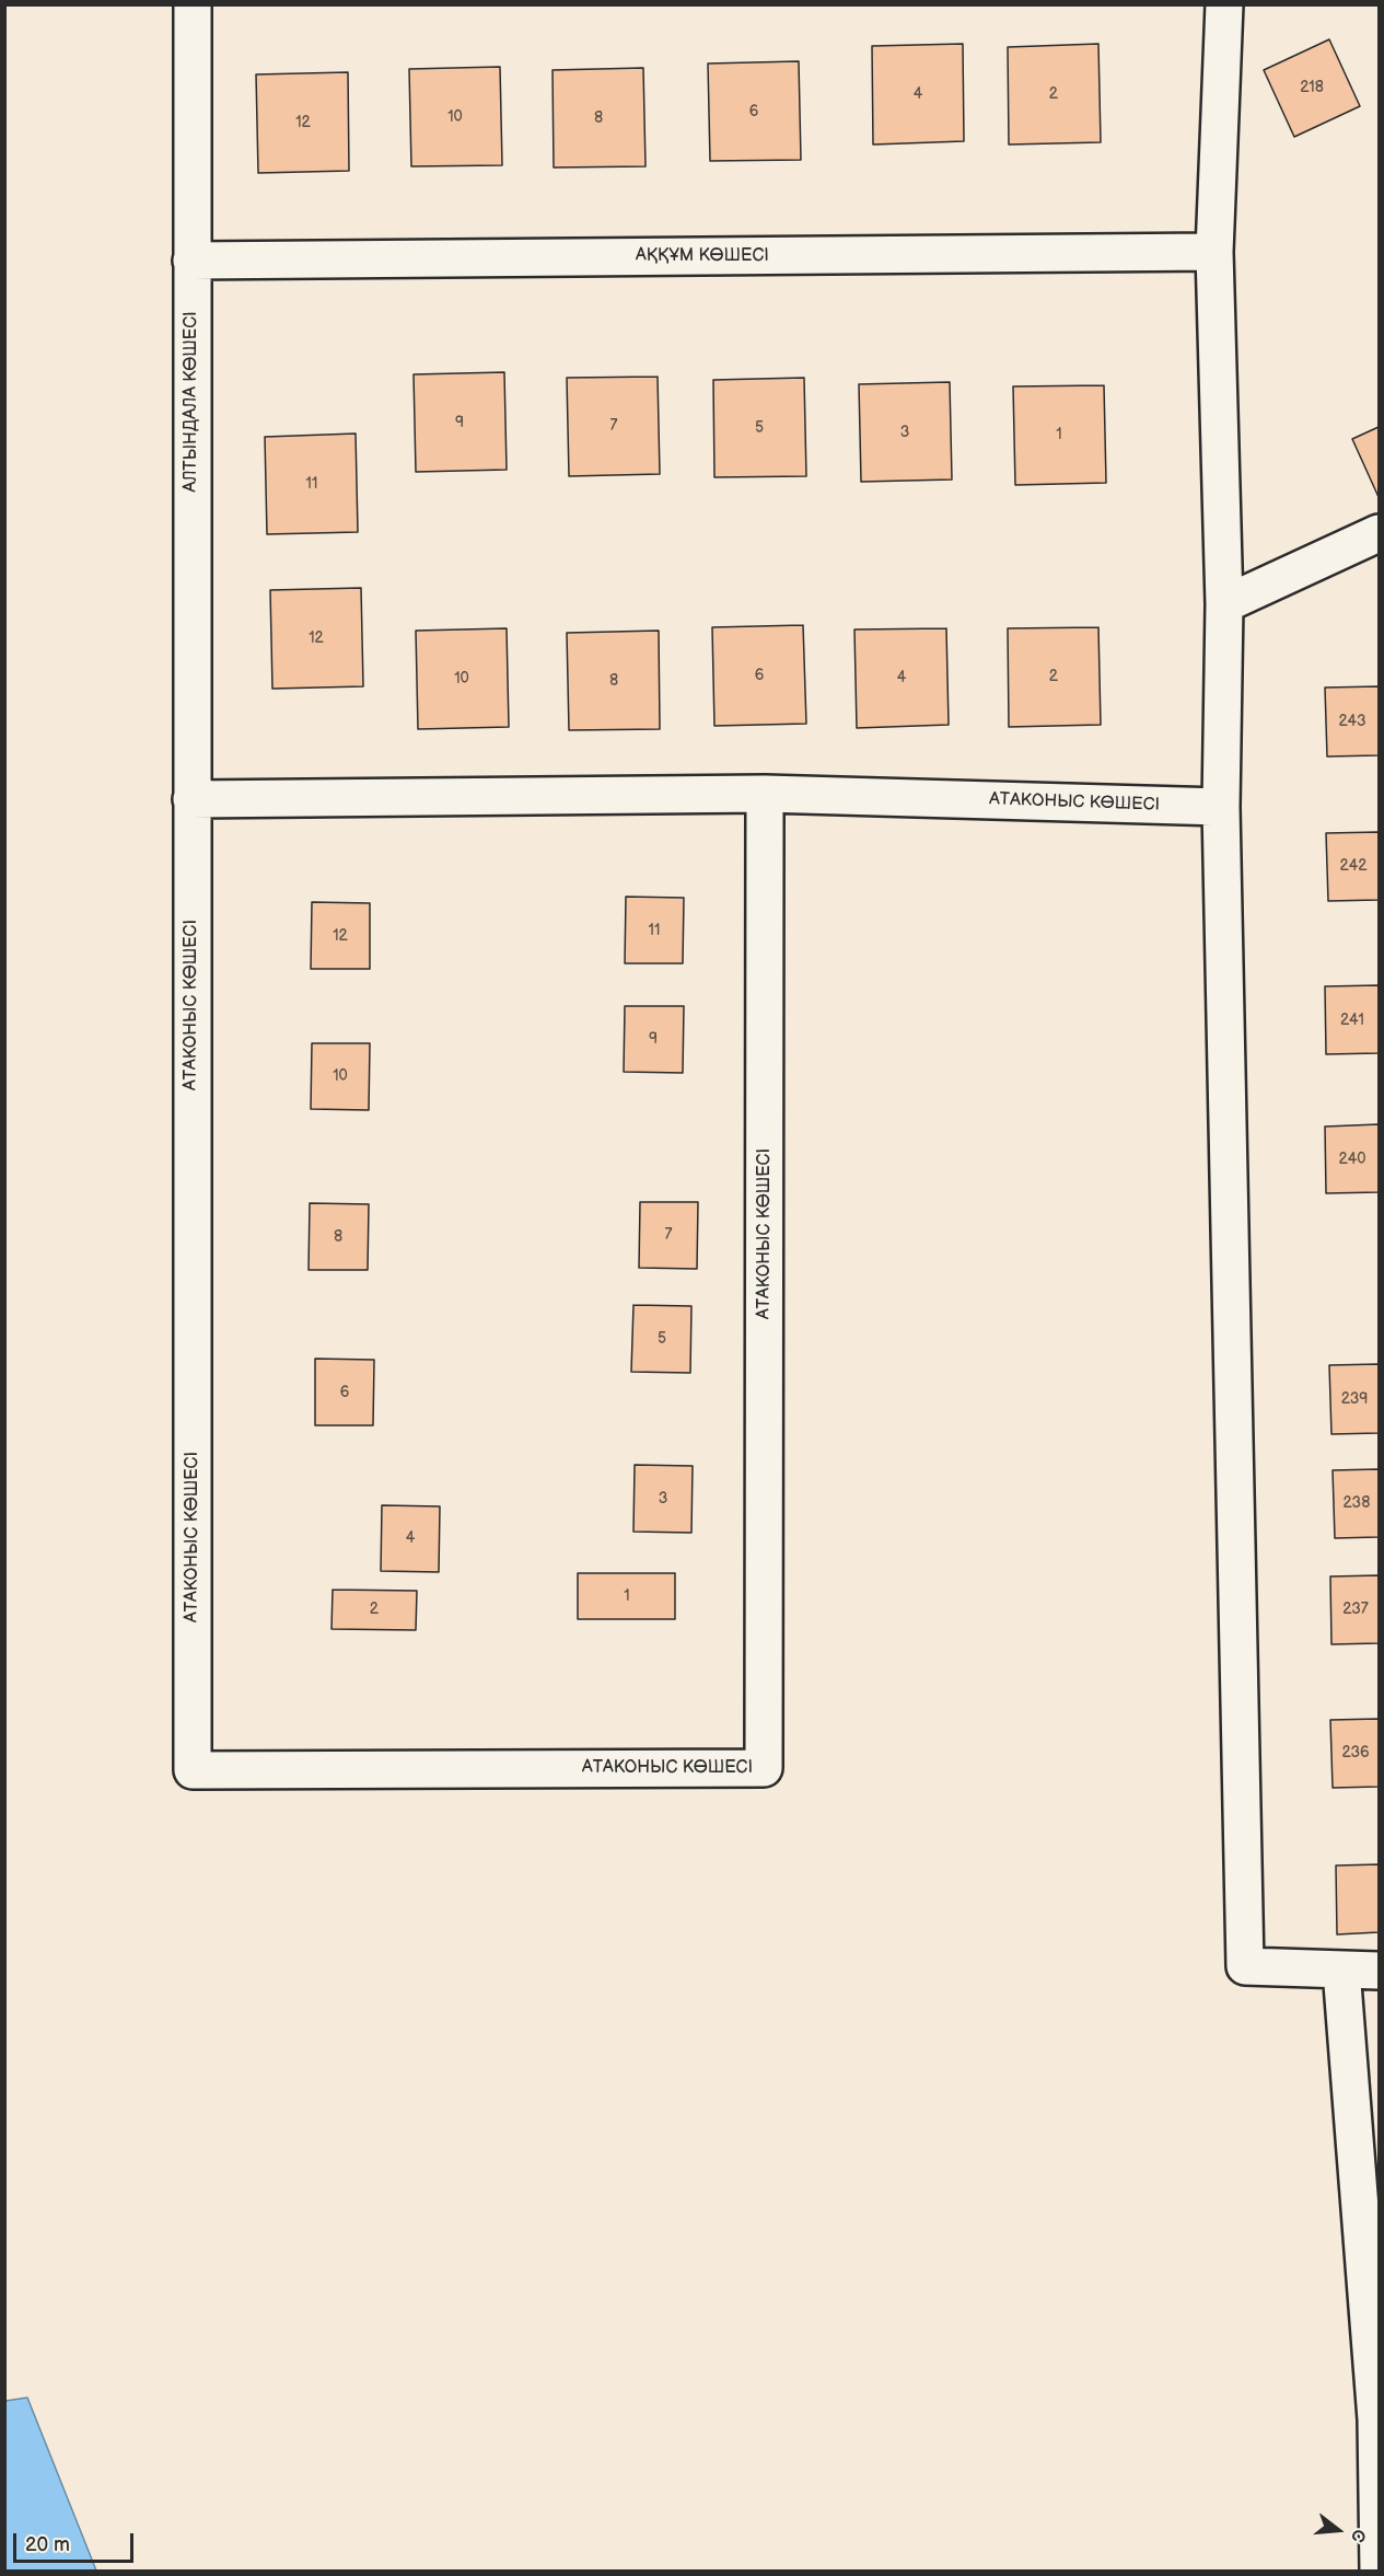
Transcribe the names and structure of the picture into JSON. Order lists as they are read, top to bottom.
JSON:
{
  "streets": {
    "street": ["АҚҚҰМ КӨШЕСІ", "АЛТЫНДАЛА КӨШЕСІ", "АТАКОНЫС КӨШЕСІ"]
  },
  "crossings": [
    ["АҚҚҰМ КӨШЕСІ", "АЛТЫНДАЛА КӨШЕСІ"],
    ["АЛТЫНДАЛА КӨШЕСІ", "АТАКОНЫС КӨШЕСІ"]
  ],
  "house_numbers": [
    "218",
    "4",
    "2",
    "6",
    "10",
    "8",
    "12",
    "9",
    "7",
    "5",
    "3",
    "1",
    "11",
    "12",
    "6",
    "2",
    "4",
    "10",
    "8",
    "243",
    "242",
    "11",
    "12",
    "241",
    "9",
    "10",
    "240",
    "7",
    "8",
    "5",
    "6",
    "239",
    "3",
    "238",
    "4",
    "1",
    "2",
    "237",
    "236"
  ],
  "scale_bar": "20 m",
  "north": "right"
}
